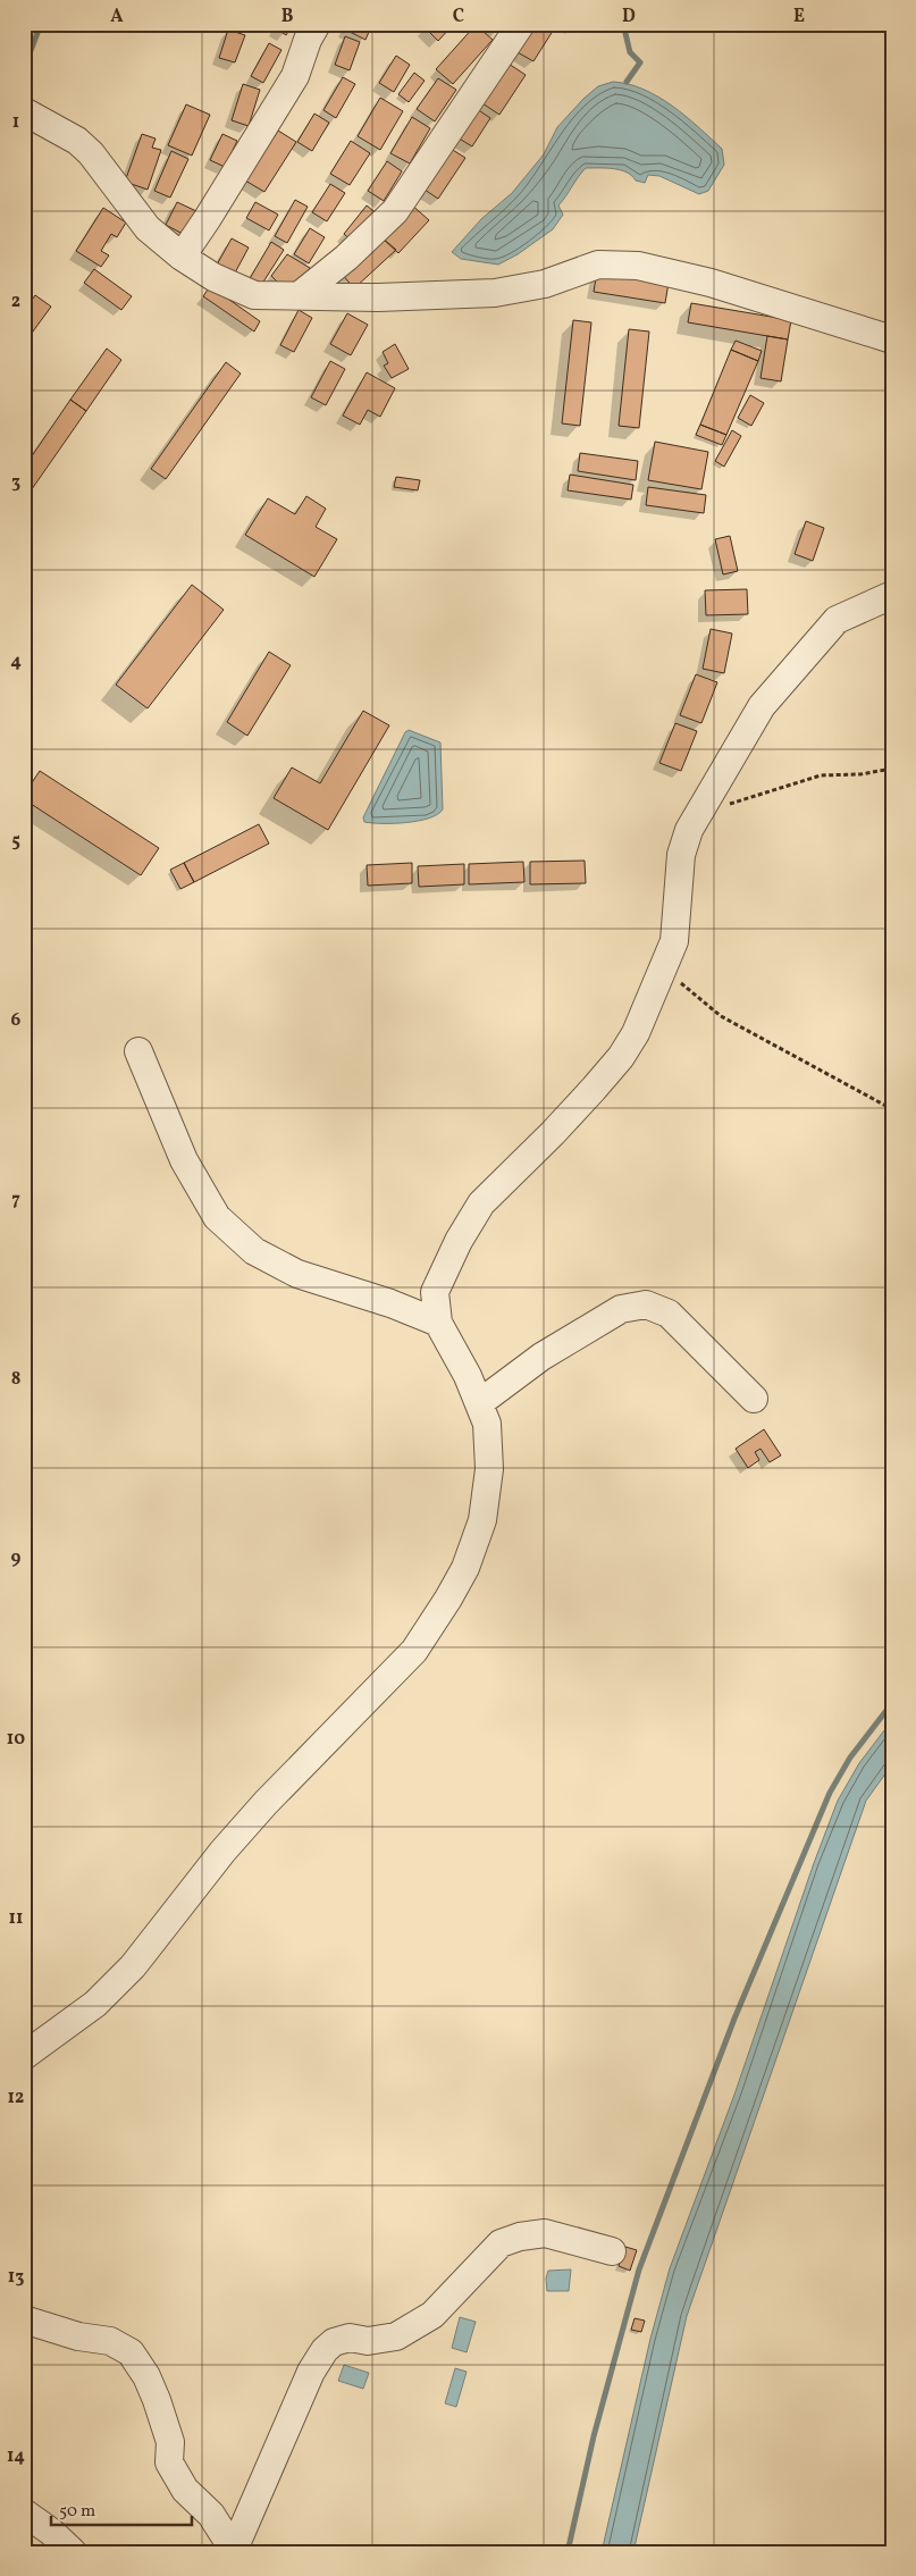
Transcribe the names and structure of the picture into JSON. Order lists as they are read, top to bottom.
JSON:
{
  "scale_bar": "50 m",
  "grid": {
    "columns": [
      "A",
      "B",
      "C",
      "D",
      "E"
    ],
    "rows": [
      "1",
      "2",
      "3",
      "4",
      "5",
      "6",
      "7",
      "8",
      "9",
      "10",
      "11",
      "12",
      "13",
      "14"
    ]
  }
}
